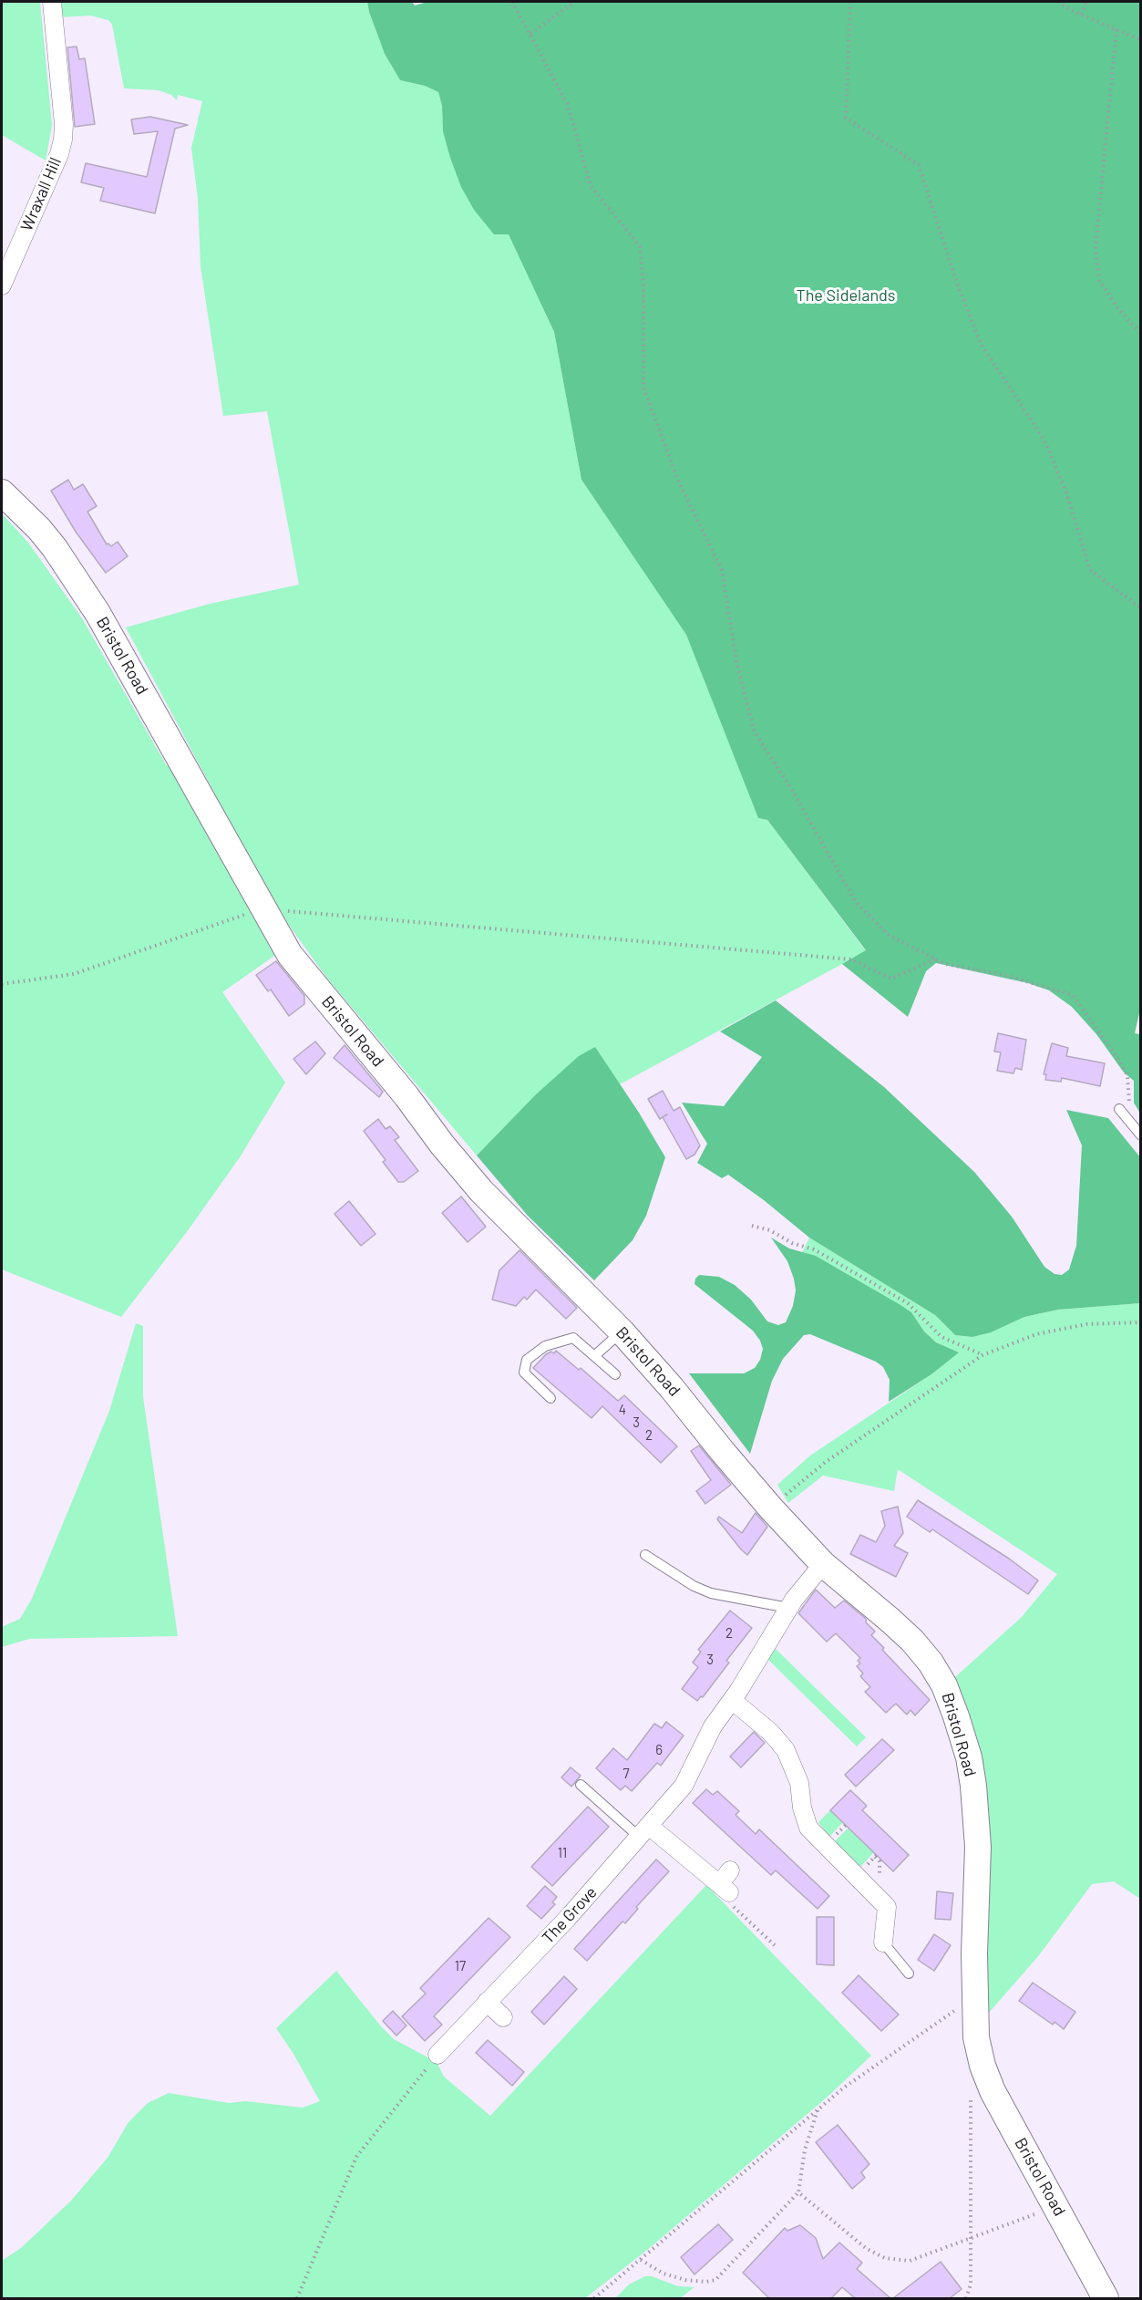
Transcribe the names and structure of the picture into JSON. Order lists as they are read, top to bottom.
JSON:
{
  "streets": {
    "main road": ["Bristol Road"],
    "street": ["Wraxall Hill", "The Grove"]
  },
  "crossings": [
    ["Bristol Road", "The Grove"]
  ],
  "parks": ["The Sidelands"],
  "house_numbers": [
    "4",
    "3",
    "2",
    "2",
    "3",
    "6",
    "7",
    "11",
    "17"
  ]
}
